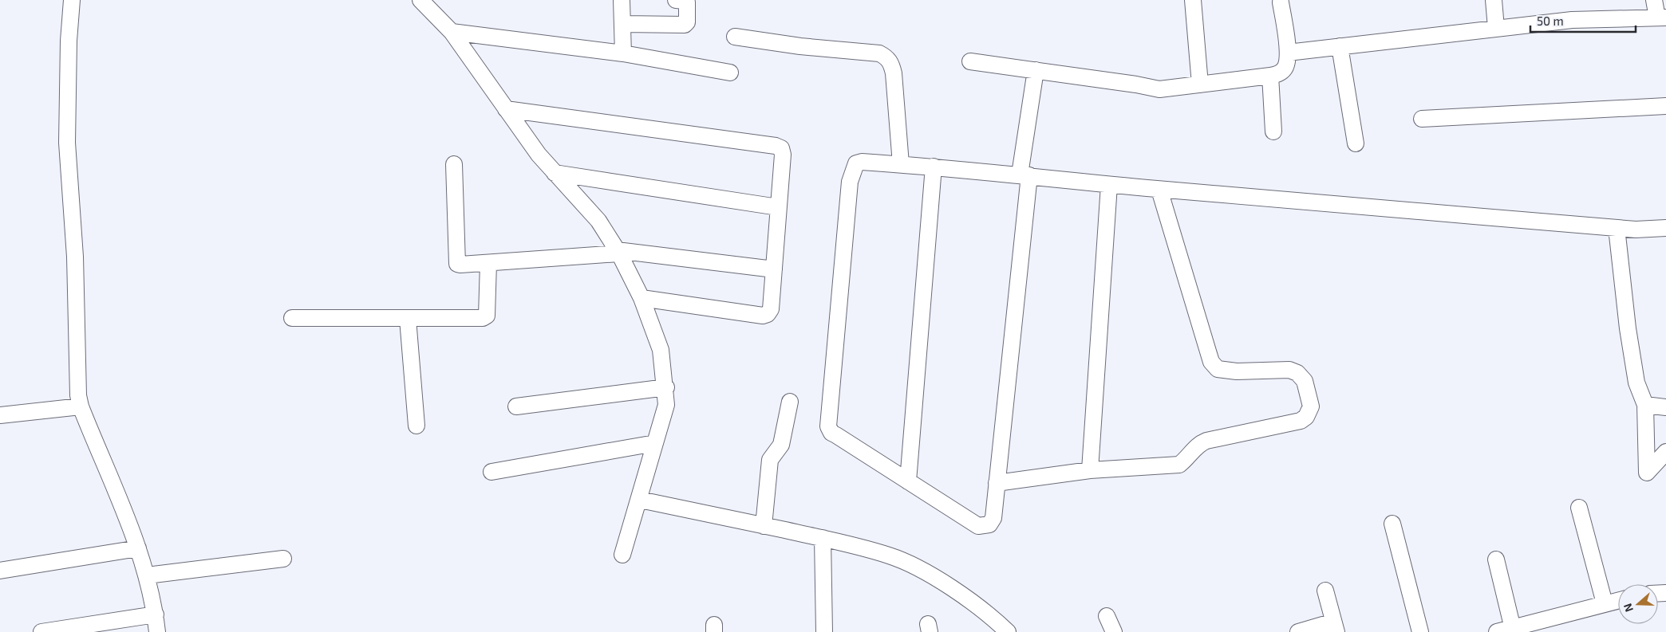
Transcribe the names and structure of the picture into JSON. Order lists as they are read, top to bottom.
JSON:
{
  "scale_bar": "50 m",
  "north": "left"
}
